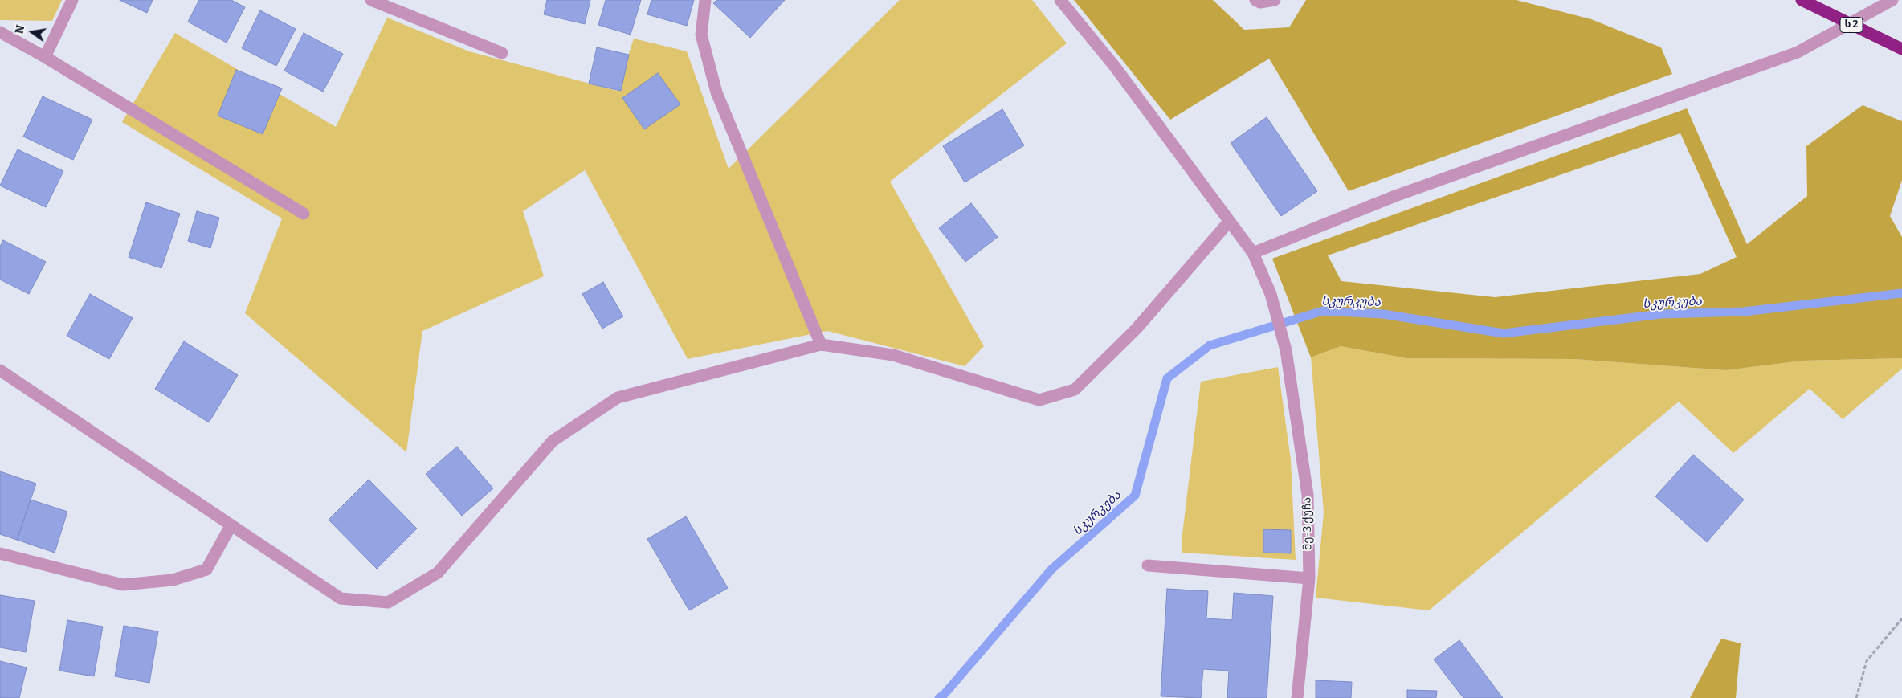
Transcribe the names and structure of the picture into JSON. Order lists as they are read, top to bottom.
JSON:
{
  "streets": {
    "highway": ["ს 2"],
    "street": ["მე-3 ქუჩა"]
  },
  "water": ["სკურკუბა"],
  "north": "left"
}
